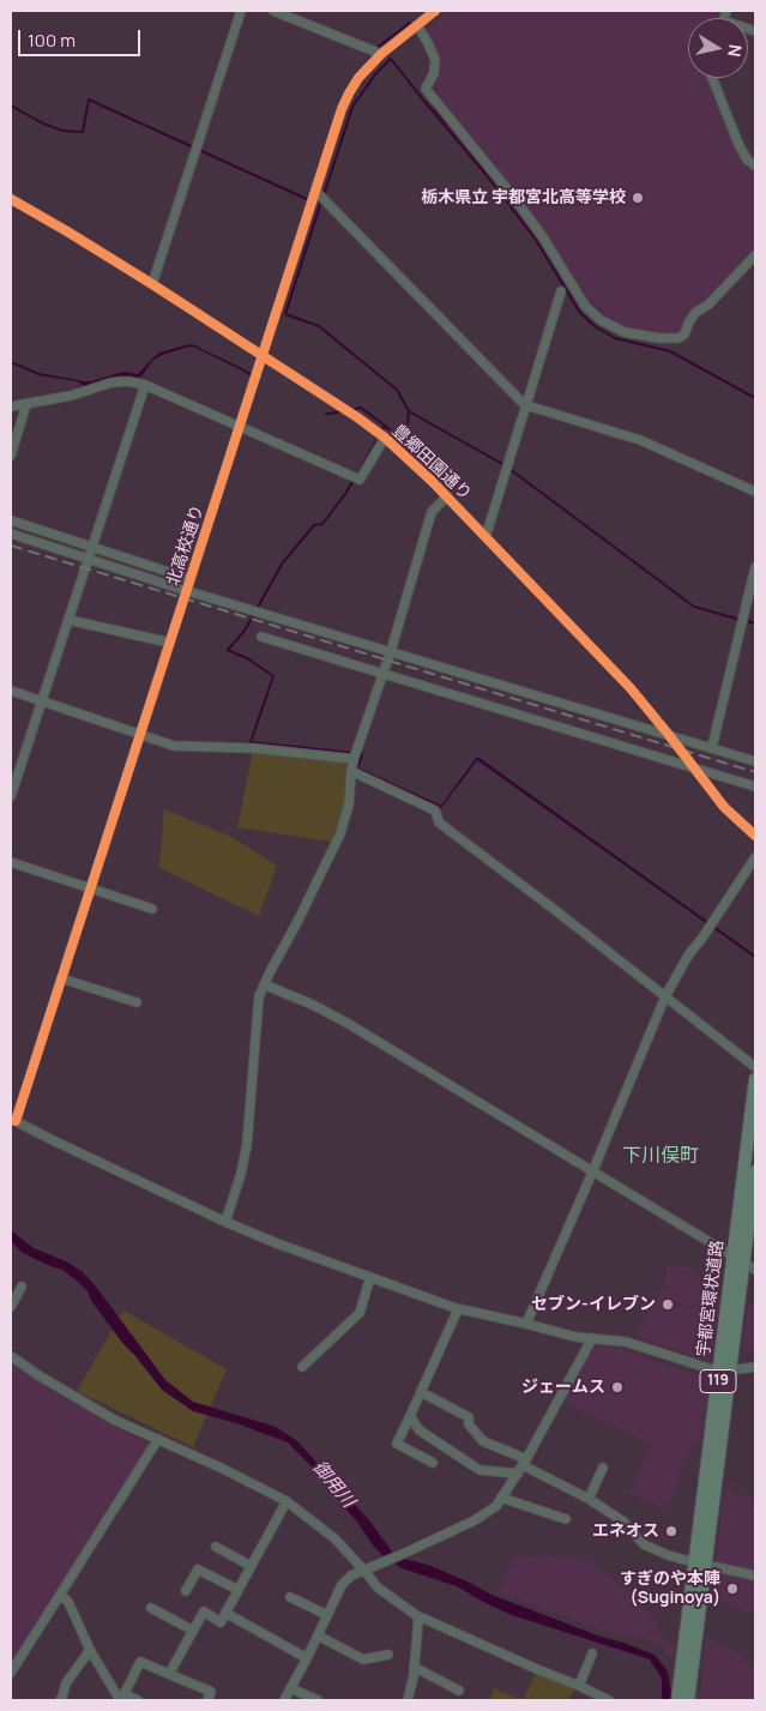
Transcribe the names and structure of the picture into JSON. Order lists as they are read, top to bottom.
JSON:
{
  "streets": {
    "highway": ["宇都宮環状道路", "119"],
    "street": ["豊郷田園通り", "北高校通り"]
  },
  "crossings": [
    ["豊郷田園通り", "北高校通り"]
  ],
  "districts": ["下川俣町"],
  "water": ["御用川"],
  "places": [
    "栃木県立 宇都宮北高等学校",
    "セブン-イレブン",
    "ジェームス",
    "エネオス",
    "すぎのや本陣 (Suginoya)"
  ],
  "scale_bar": "100 m",
  "north": "right"
}
